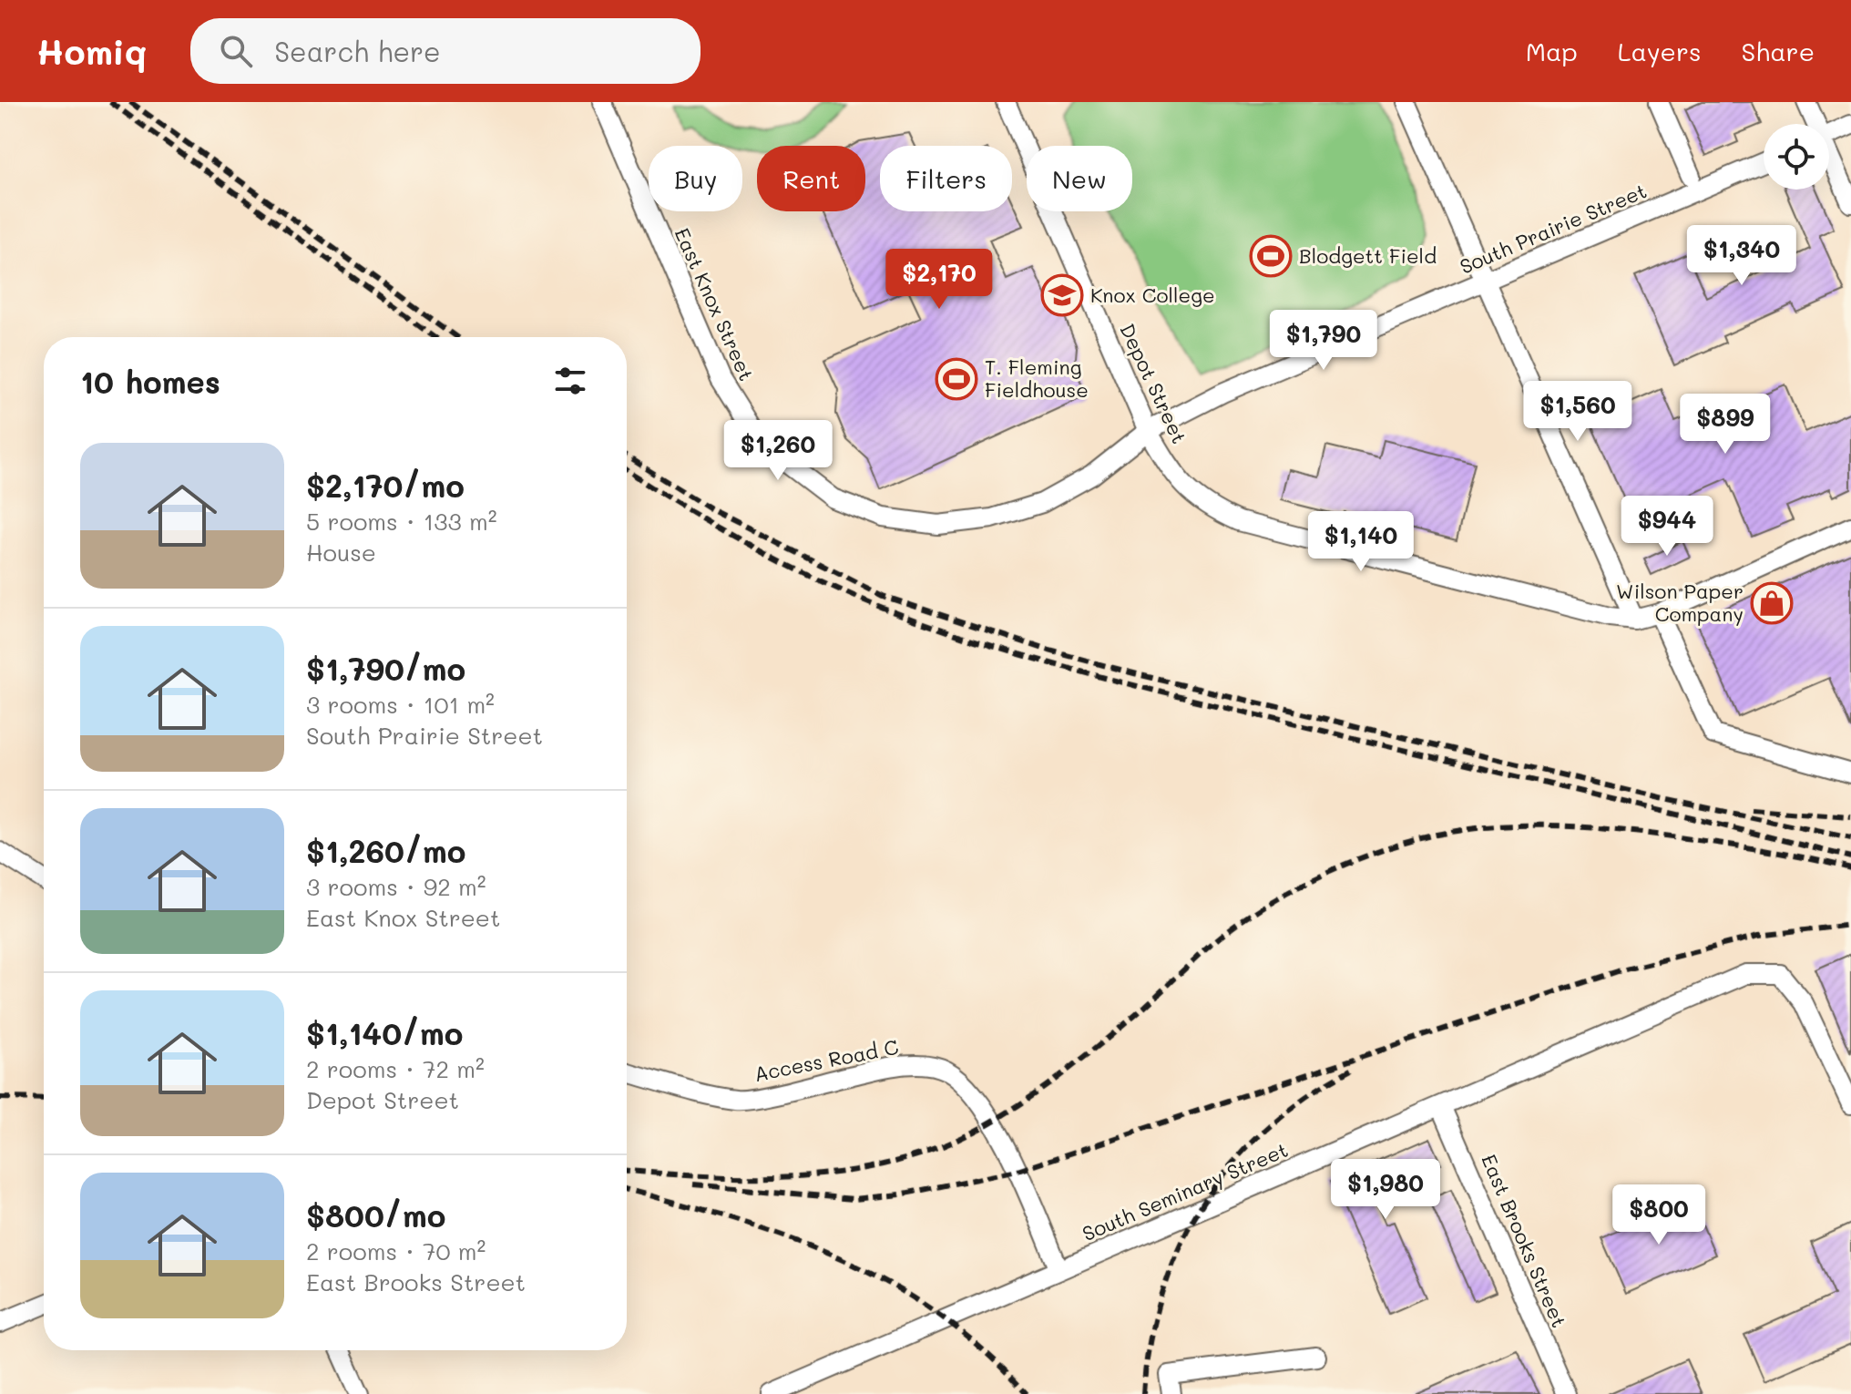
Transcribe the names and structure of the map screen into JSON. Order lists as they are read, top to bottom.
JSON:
{
  "streets": {
    "street": [
      "South Prairie Street",
      "East Knox Street",
      "Depot Street",
      "Access Road C",
      "South Seminary Street",
      "East Brooks Street"
    ]
  },
  "crossings": [
    ["South Prairie Street", "East Knox Street"],
    ["South Prairie Street", "Depot Street"],
    ["East Knox Street", "Depot Street"],
    ["Access Road C", "South Seminary Street"],
    ["South Seminary Street", "East Brooks Street"]
  ],
  "places": {
    "sports": ["Blodgett Field", "T. Fleming Fieldhouse"],
    "school or university": ["Knox College"],
    "shop": ["Wilson Paper Company"]
  },
  "page": {
    "header": "Homiq",
    "search": "Search here",
    "nav": ["Map", "Layers", "Share"],
    "chip": [
      "Buy",
      "Rent",
      "Filters",
      "New"
    ],
    "price": [
      "$1,340",
      "$2,170",
      "$1,790",
      "$1,560",
      "$899",
      "$1,260",
      "$944",
      "$1,140",
      "$1,980",
      "$800"
    ],
    "heading": "10 homes",
    "list": [
      {
        "name": "$2,170/mo",
        "note": "5 rooms · 133 m² · House"
      },
      {
        "name": "$1,790/mo",
        "note": "3 rooms · 101 m² · South Prairie Street"
      },
      {
        "name": "$1,260/mo",
        "note": "3 rooms · 92 m² · East Knox Street"
      },
      {
        "name": "$1,140/mo",
        "note": "2 rooms · 72 m² · Depot Street"
      },
      {
        "name": "$800/mo",
        "note": "2 rooms · 70 m² · East Brooks Street"
      }
    ]
  }
}
